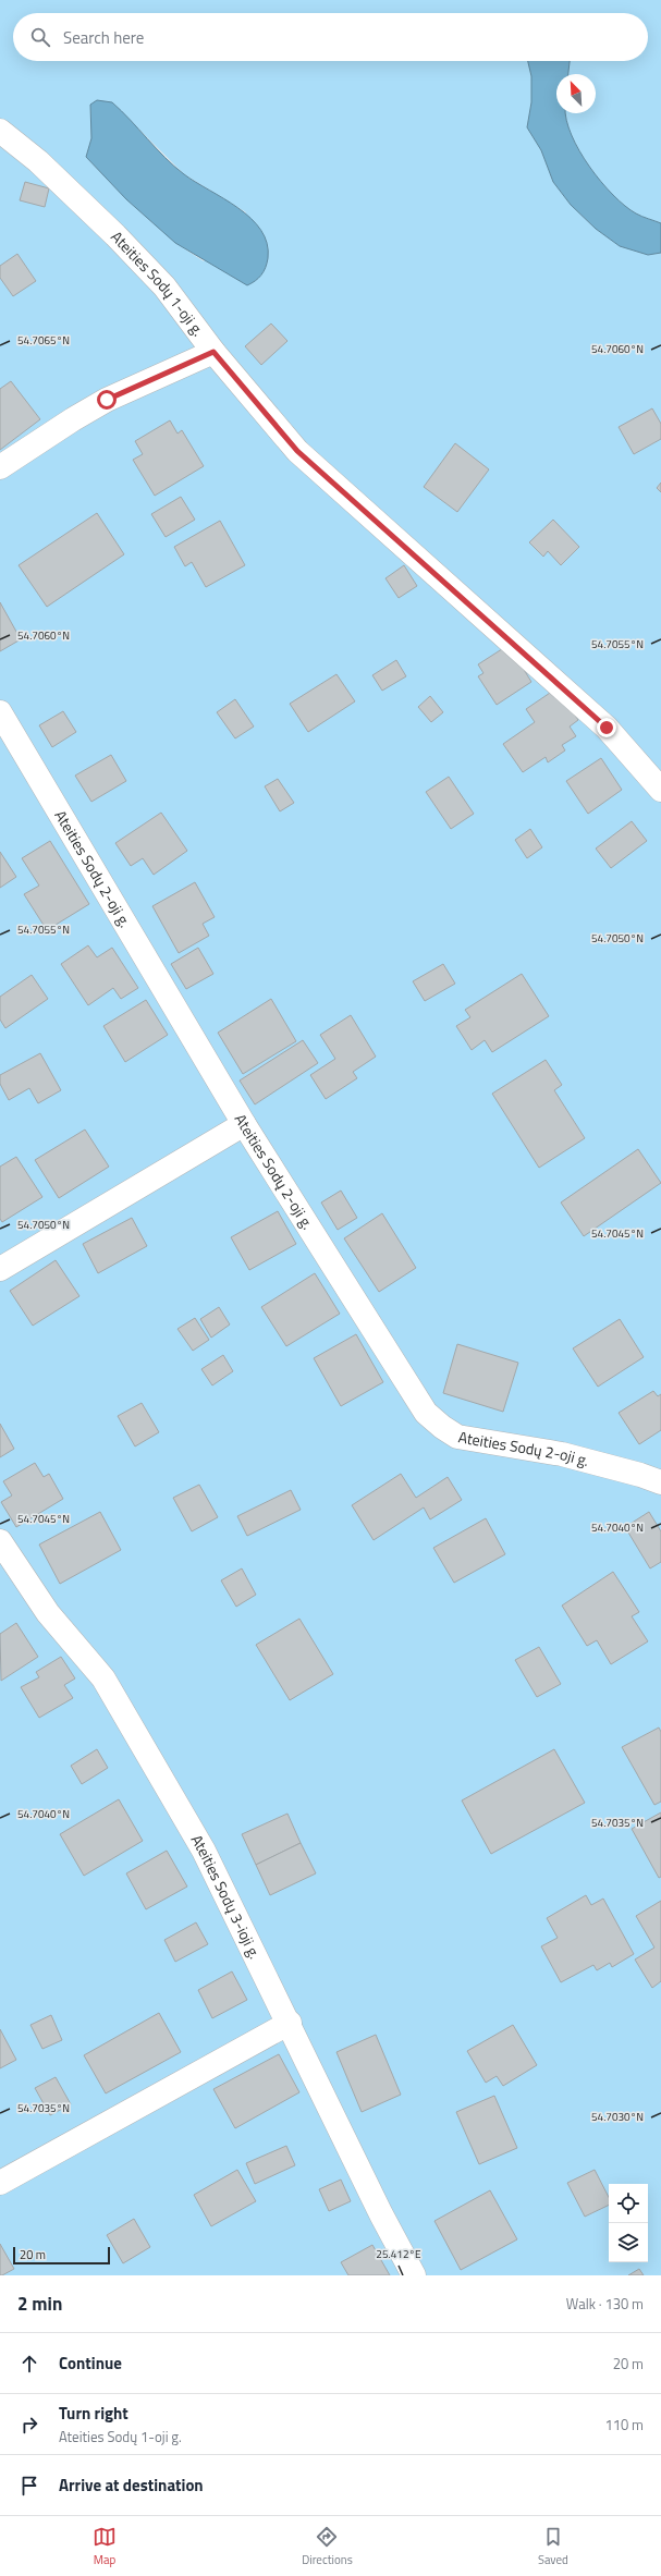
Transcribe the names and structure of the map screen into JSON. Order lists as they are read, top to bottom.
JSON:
{
  "streets": {
    "street": ["Ateities Sodų 1-oji g.", "Ateities Sodų 2-oji g.", "Ateities Sodų 3-ioji g."]
  },
  "scale_bar": "20 m",
  "north": "top left",
  "page": {
    "search": "Search here",
    "scale": "20 m",
    "heading": ["2 min", "Walk · 130 m"],
    "list": [
      ["Continue", "20 m"],
      ["Turn right", "Ateities Sodų 1-oji g.", "110 m"],
      "Arrive at destination"
    ],
    "nav": ["Map", "Directions", "Saved"]
  },
  "coordinates": [
    "54.7065°N",
    "54.7060°N",
    "54.7055°N",
    "54.7050°N",
    "54.7045°N",
    "54.7040°N",
    "54.7035°N",
    "54.7030°N",
    "25.412°E"
  ]
}
